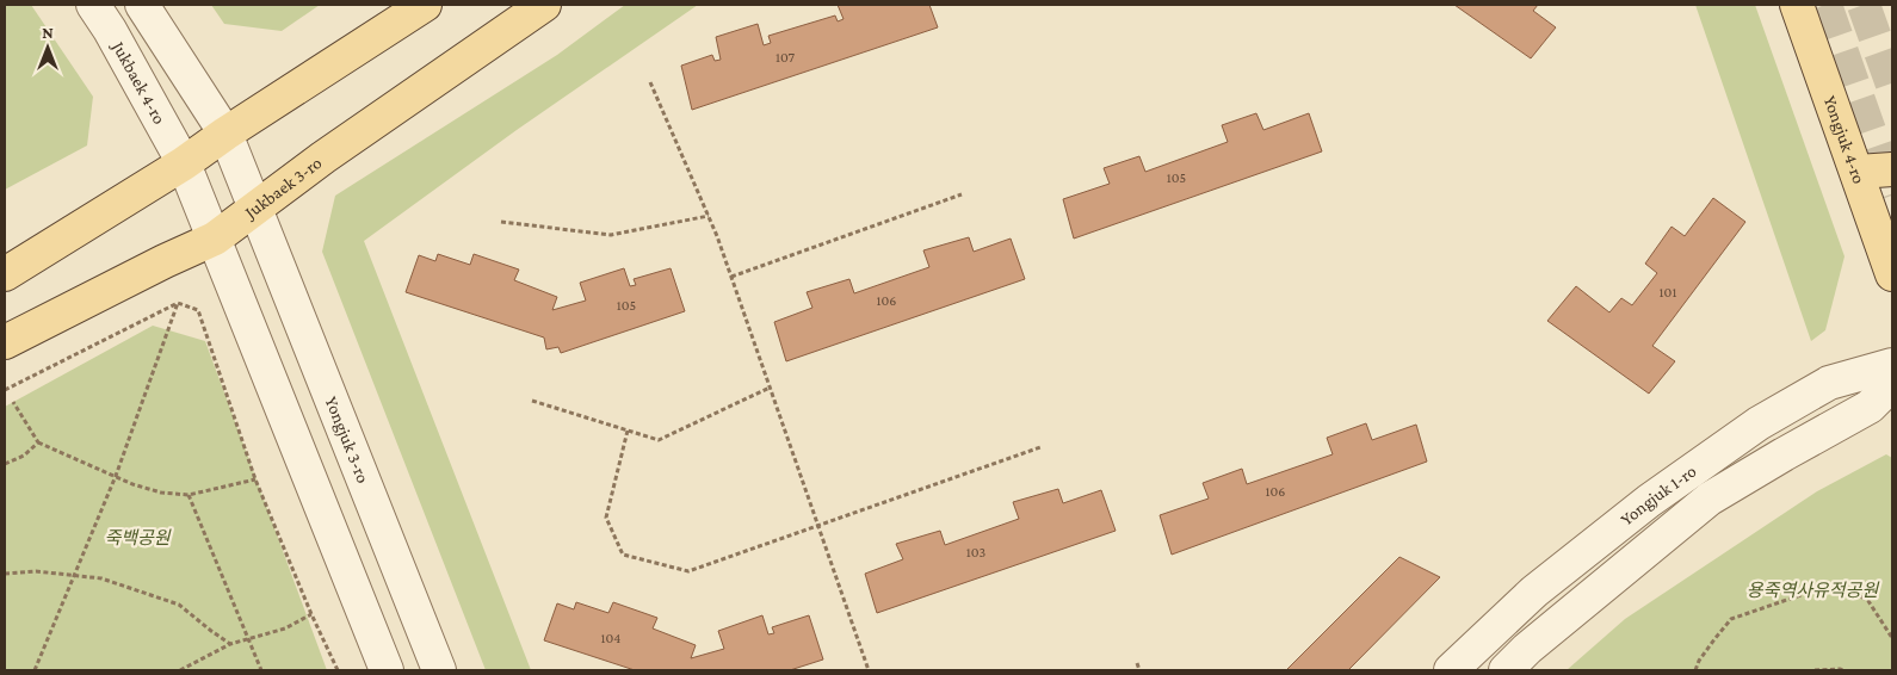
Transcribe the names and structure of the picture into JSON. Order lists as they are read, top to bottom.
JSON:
{
  "streets": {
    "main road": ["Yongjuk 4-ro", "Jukbaek 3-ro"],
    "street": ["Jukbaek 4-ro", "Yongjuk 3-ro", "Yongjuk 1-ro"]
  },
  "crossings": [
    ["Jukbaek 4-ro", "Jukbaek 3-ro"],
    ["Jukbaek 3-ro", "Yongjuk 3-ro"]
  ],
  "parks": ["죽백공원", "용죽역사유적공원"],
  "house_numbers": [
    "107",
    "105",
    "101",
    "106",
    "105",
    "106",
    "103",
    "104"
  ],
  "north": "top"
}
